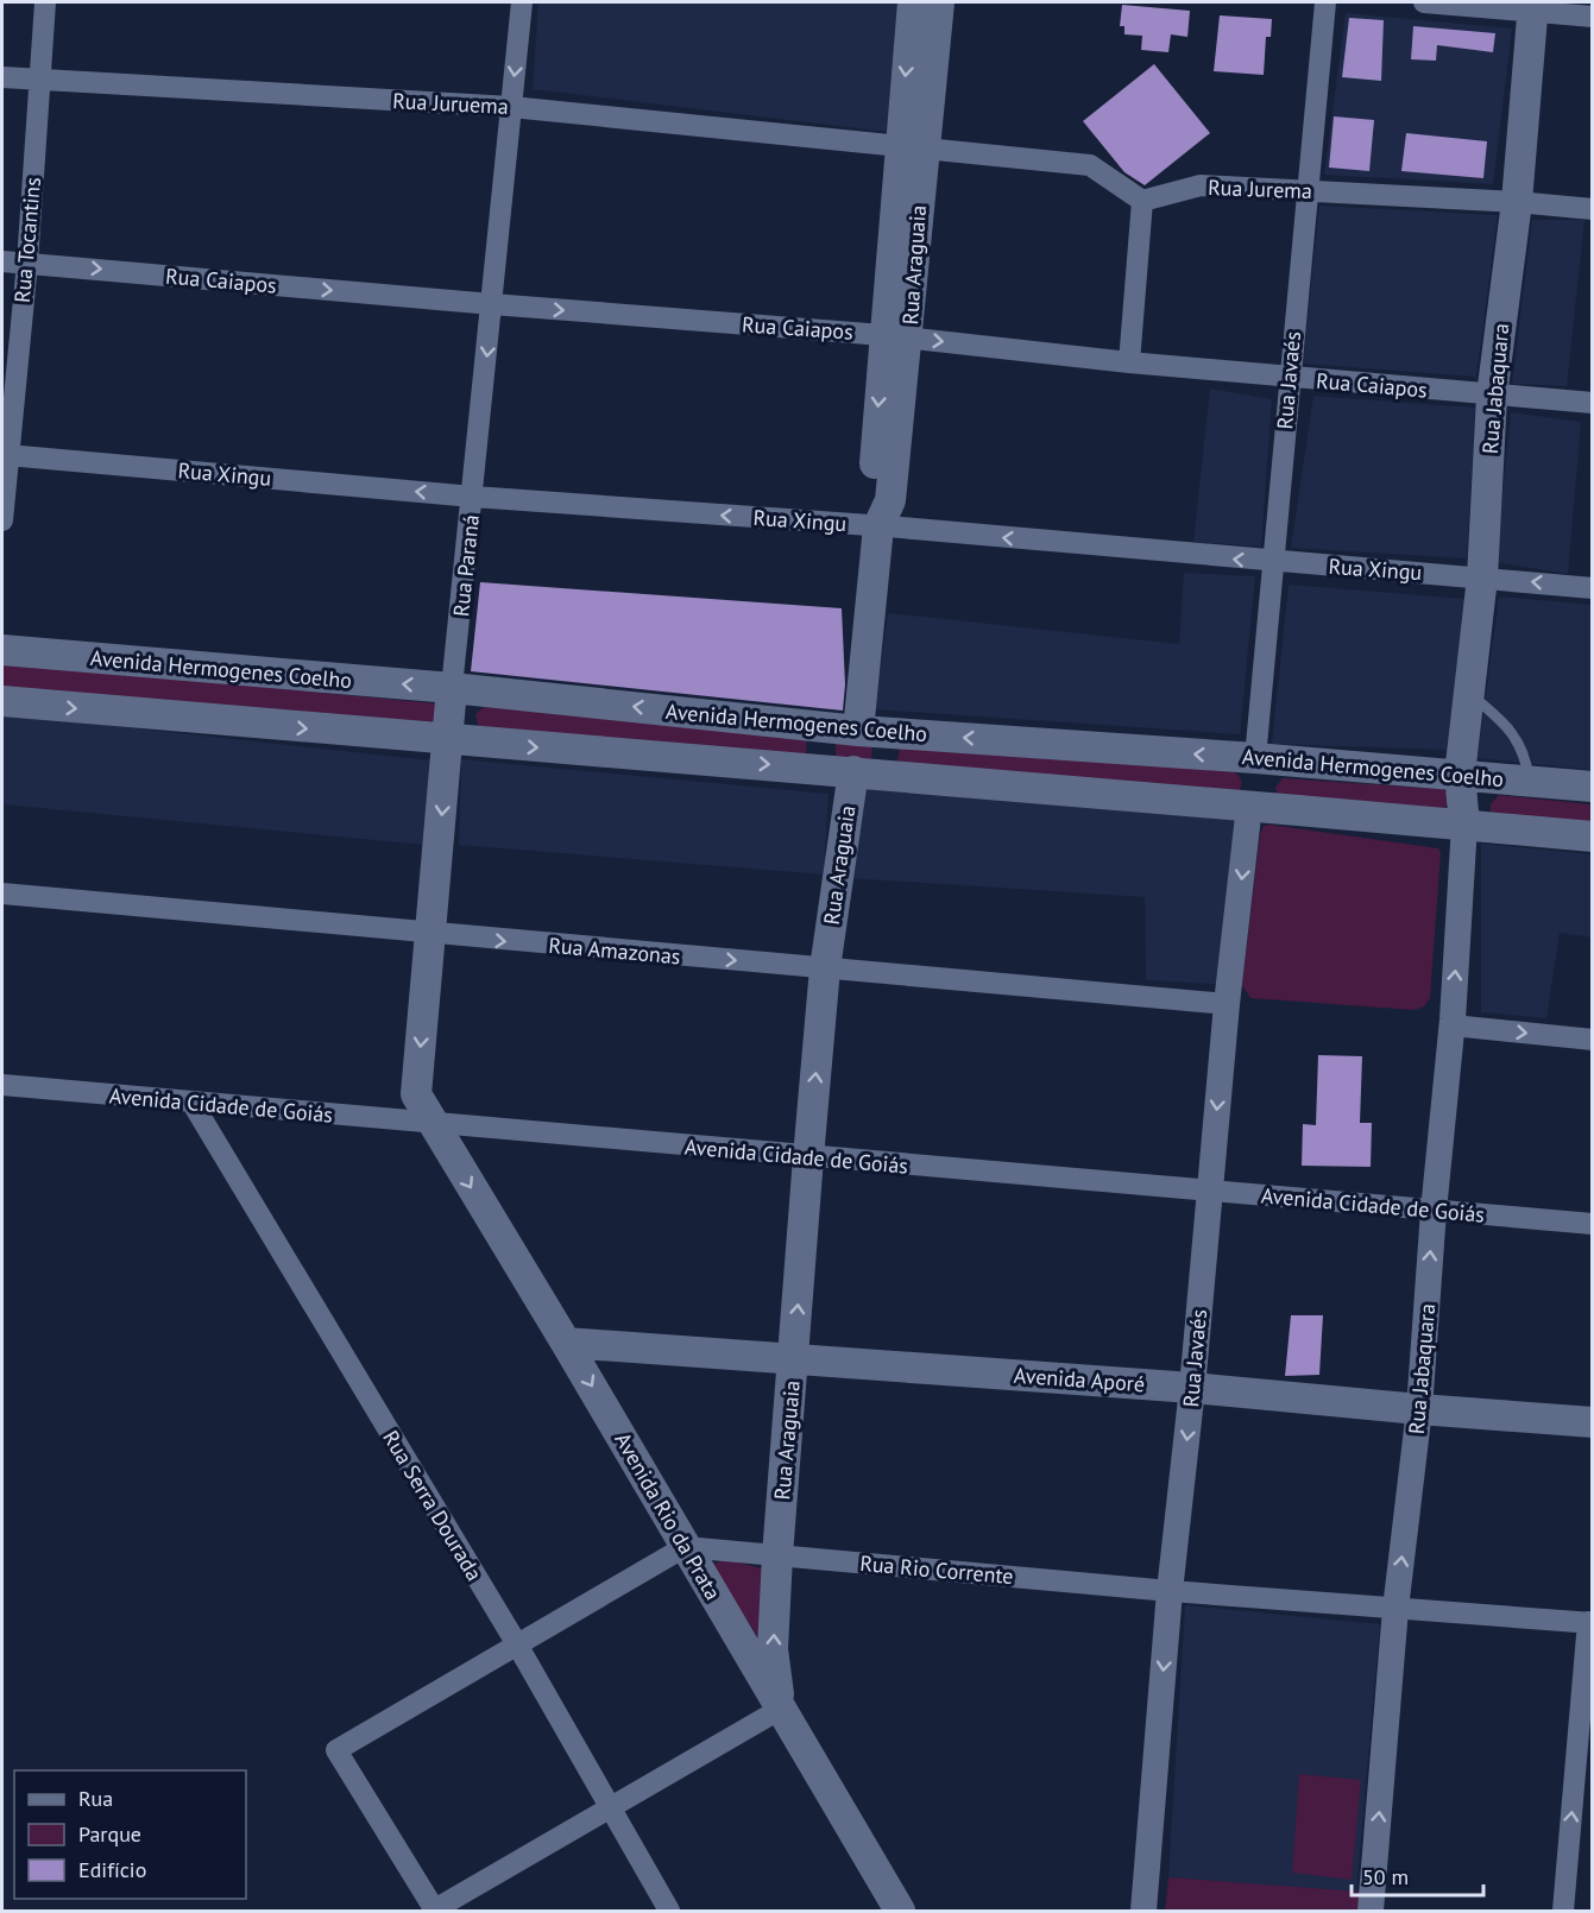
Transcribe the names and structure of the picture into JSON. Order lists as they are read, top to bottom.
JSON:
{
  "streets": {
    "main road": [
      "Rua Araguaia",
      "Rua Jabaquara",
      "Rua Paraná",
      "Avenida Hermogenes Coelho",
      "Avenida Aporé",
      "Avenida Rio da Prata"
    ],
    "street": [
      "Rua Juruema",
      "Rua Jurema",
      "Rua Tocantins",
      "Rua Caiapos",
      "Rua Javaés",
      "Rua Xingu",
      "Rua Amazonas",
      "Avenida Cidade de Goiás",
      "Rua Serra Dourada",
      "Rua Rio Corrente"
    ]
  },
  "crossings": [
    ["Rua Juruema", "Rua Tocantins"],
    ["Rua Juruema", "Rua Araguaia"],
    ["Rua Juruema", "Rua Paraná"],
    ["Rua Jurema", "Rua Javaés"],
    ["Rua Jurema", "Rua Jabaquara"],
    ["Rua Tocantins", "Rua Caiapos"],
    ["Rua Tocantins", "Rua Xingu"],
    ["Rua Araguaia", "Rua Caiapos"],
    ["Rua Araguaia", "Rua Xingu"],
    ["Rua Araguaia", "Avenida Hermogenes Coelho"],
    ["Rua Araguaia", "Rua Amazonas"],
    ["Rua Araguaia", "Avenida Cidade de Goiás"],
    ["Rua Araguaia", "Avenida Aporé"],
    ["Rua Araguaia", "Avenida Rio da Prata"],
    ["Rua Araguaia", "Rua Rio Corrente"],
    ["Rua Caiapos", "Rua Javaés"],
    ["Rua Caiapos", "Rua Jabaquara"],
    ["Rua Caiapos", "Rua Paraná"],
    ["Rua Javaés", "Rua Xingu"],
    ["Rua Javaés", "Avenida Hermogenes Coelho"],
    ["Rua Javaés", "Rua Amazonas"],
    ["Rua Javaés", "Avenida Cidade de Goiás"],
    ["Rua Javaés", "Avenida Aporé"],
    ["Rua Javaés", "Rua Rio Corrente"],
    ["Rua Jabaquara", "Rua Xingu"],
    ["Rua Jabaquara", "Avenida Hermogenes Coelho"],
    ["Rua Jabaquara", "Avenida Cidade de Goiás"],
    ["Rua Jabaquara", "Avenida Aporé"],
    ["Rua Jabaquara", "Rua Rio Corrente"],
    ["Rua Xingu", "Rua Paraná"],
    ["Rua Paraná", "Avenida Hermogenes Coelho"],
    ["Rua Paraná", "Rua Amazonas"],
    ["Rua Paraná", "Avenida Cidade de Goiás"],
    ["Rua Paraná", "Avenida Rio da Prata"],
    ["Avenida Cidade de Goiás", "Rua Serra Dourada"],
    ["Avenida Cidade de Goiás", "Avenida Rio da Prata"],
    ["Avenida Aporé", "Avenida Rio da Prata"],
    ["Avenida Rio da Prata", "Rua Rio Corrente"]
  ],
  "one_way": [
    "Rua Caiapos",
    "Rua Javaés",
    "Rua Jabaquara",
    "Rua Xingu",
    "Rua Paraná",
    "Avenida Rio da Prata"
  ],
  "legend": ["Rua", "Parque", "Edifício"],
  "scale_bar": "50 m"
}
